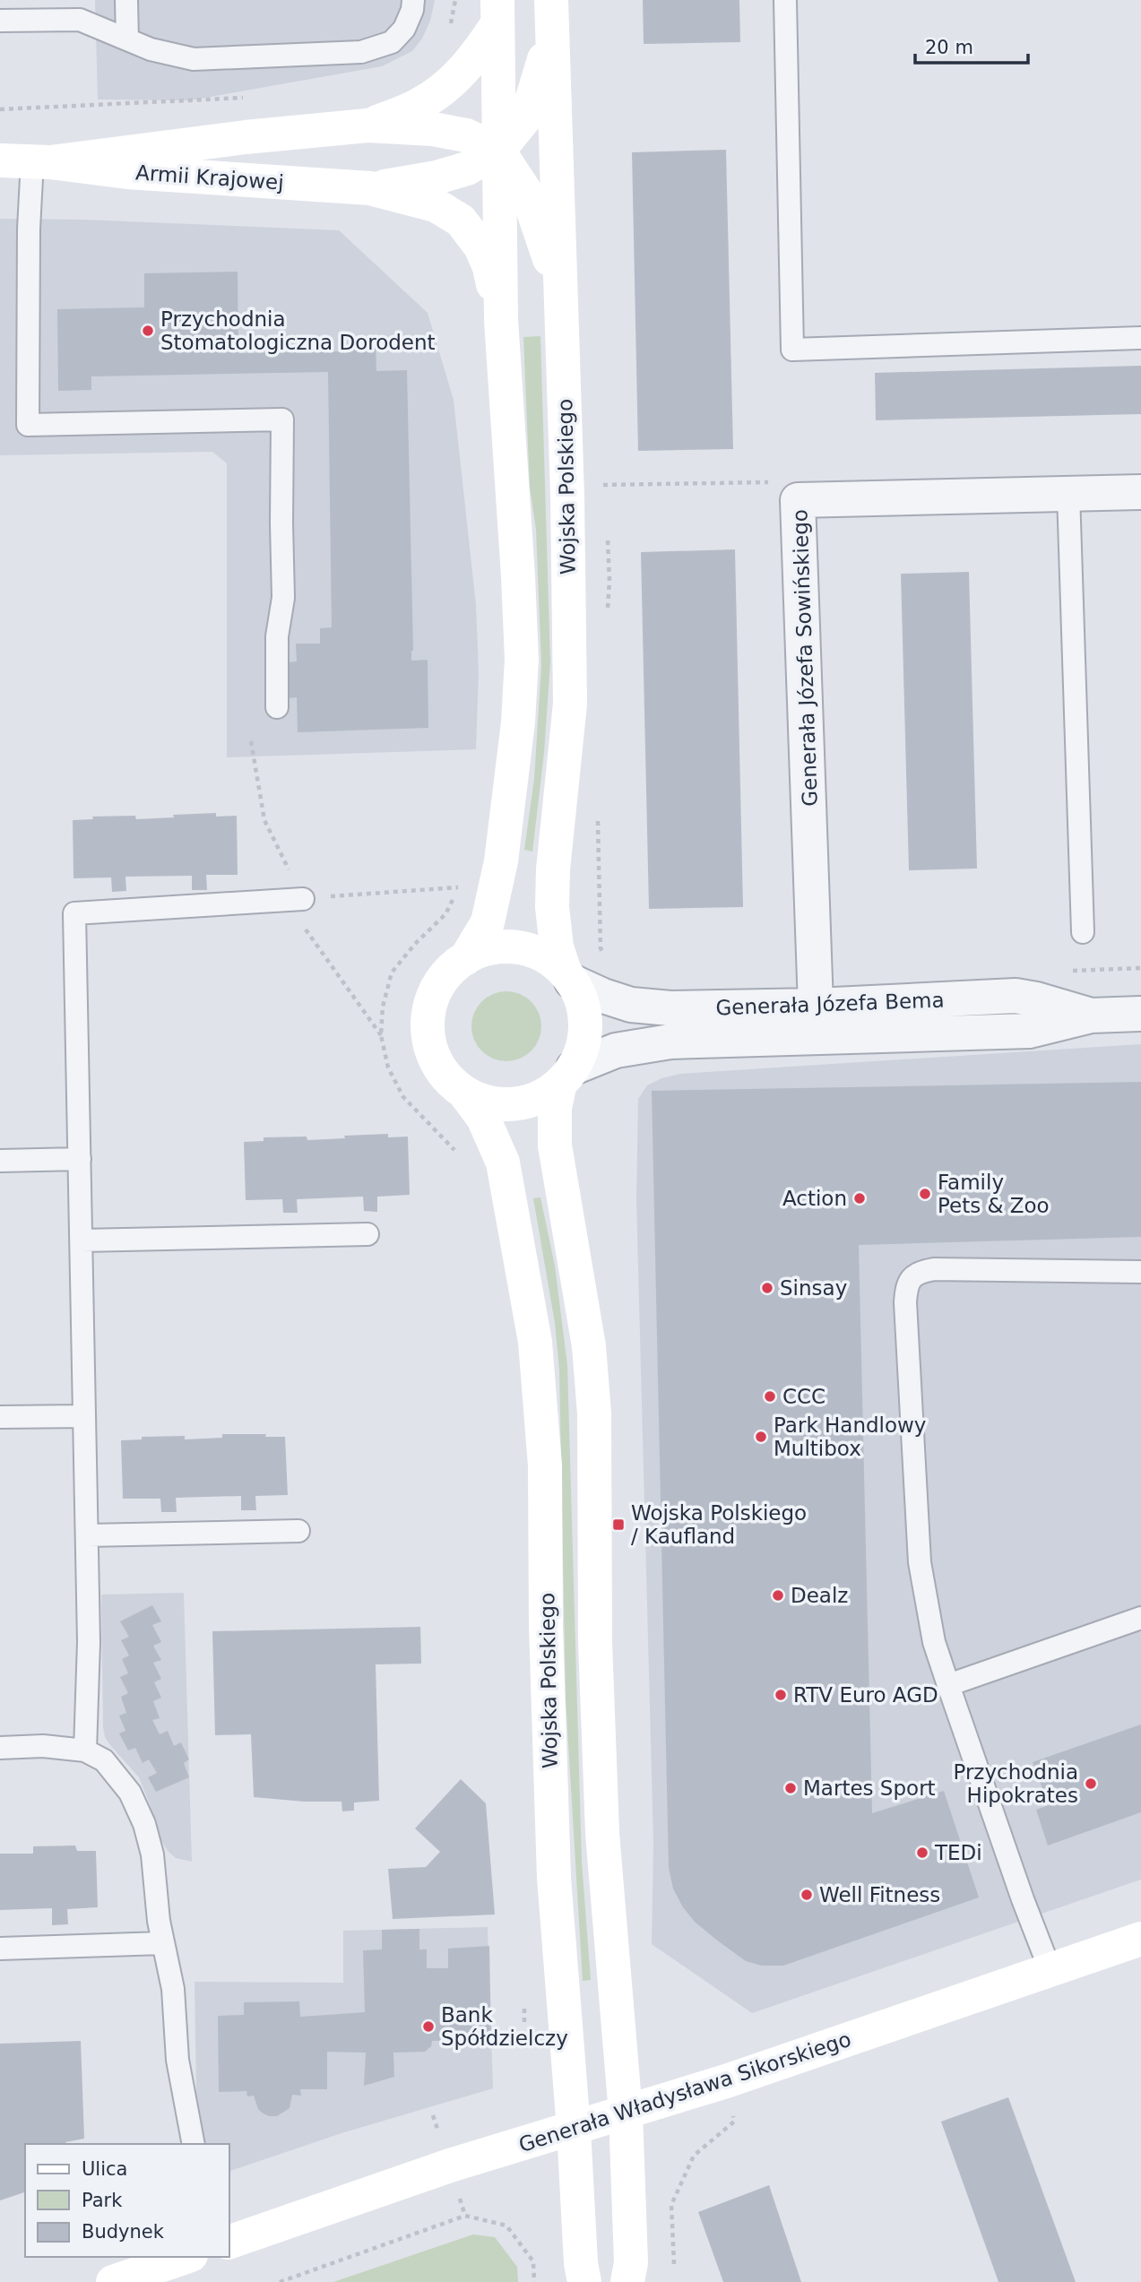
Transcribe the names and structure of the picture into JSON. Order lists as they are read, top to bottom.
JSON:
{
  "streets": {
    "street": [
      "Armii Krajowej",
      "Wojska Polskiego",
      "Generała Józefa Sowińskiego",
      "Generała Józefa Bema",
      "Generała Władysława Sikorskiego"
    ]
  },
  "crossings": [
    ["Armii Krajowej", "Wojska Polskiego"],
    ["Wojska Polskiego", "Generała Józefa Bema"],
    ["Wojska Polskiego", "Generała Władysława Sikorskiego"],
    ["Generała Józefa Sowińskiego", "Generała Józefa Bema"]
  ],
  "places": {
    "other": [
      "Przychodnia Stomatologiczna Dorodent",
      "Family Pets & Zoo",
      "Action",
      "Sinsay",
      "CCC",
      "Park Handlowy Multibox",
      "Dealz",
      "RTV Euro AGD",
      "Przychodnia Hipokrates",
      "Martes Sport",
      "TEDi",
      "Well Fitness",
      "Bank Spółdzielczy"
    ],
    "transit": ["Wojska Polskiego / Kaufland"]
  },
  "legend": ["Ulica", "Park", "Budynek"],
  "scale_bar": "20 m"
}
